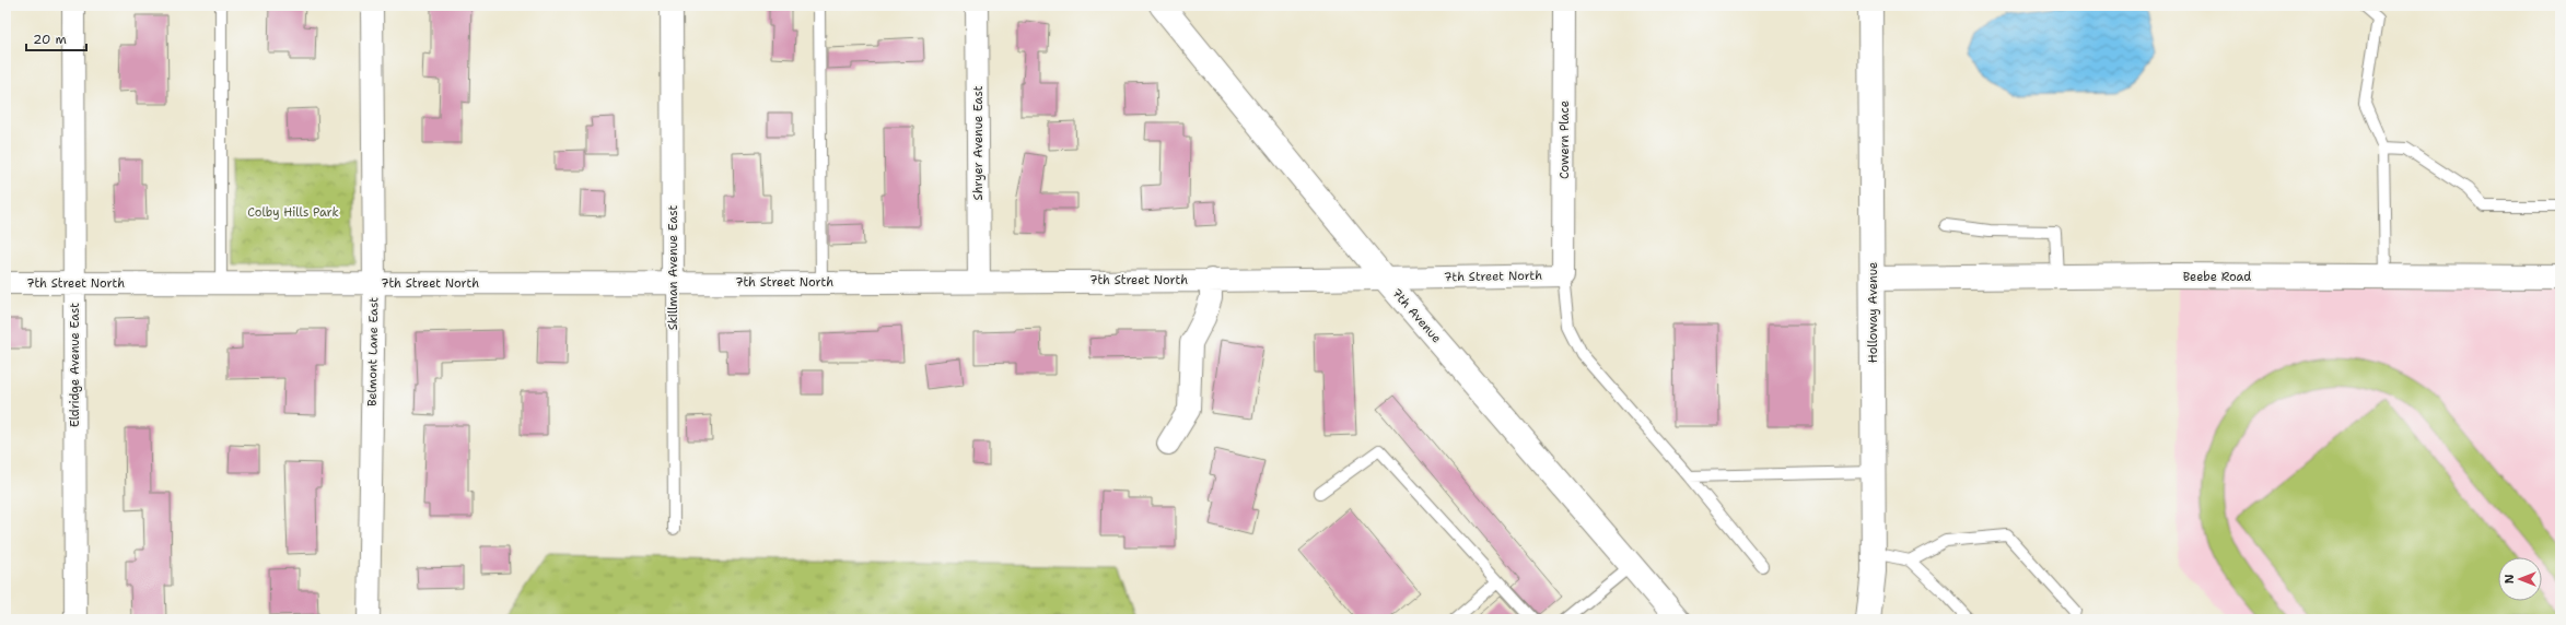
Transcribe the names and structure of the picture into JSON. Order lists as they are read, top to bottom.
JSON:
{
  "streets": {
    "street": [
      "Cowern Place",
      "Shryer Avenue East",
      "Skillman Avenue East",
      "7th Street North",
      "Beebe Road",
      "Holloway Avenue",
      "7th Avenue",
      "Belmont Lane East",
      "Eldridge Avenue East"
    ]
  },
  "crossings": [
    ["Cowern Place", "7th Street North"],
    ["Shryer Avenue East", "7th Street North"],
    ["Skillman Avenue East", "7th Street North"],
    ["7th Street North", "7th Avenue"],
    ["7th Street North", "Belmont Lane East"],
    ["7th Street North", "Eldridge Avenue East"],
    ["Beebe Road", "Holloway Avenue"]
  ],
  "parks": ["Colby Hills Park"],
  "scale_bar": "20 m",
  "north": "left"
}
